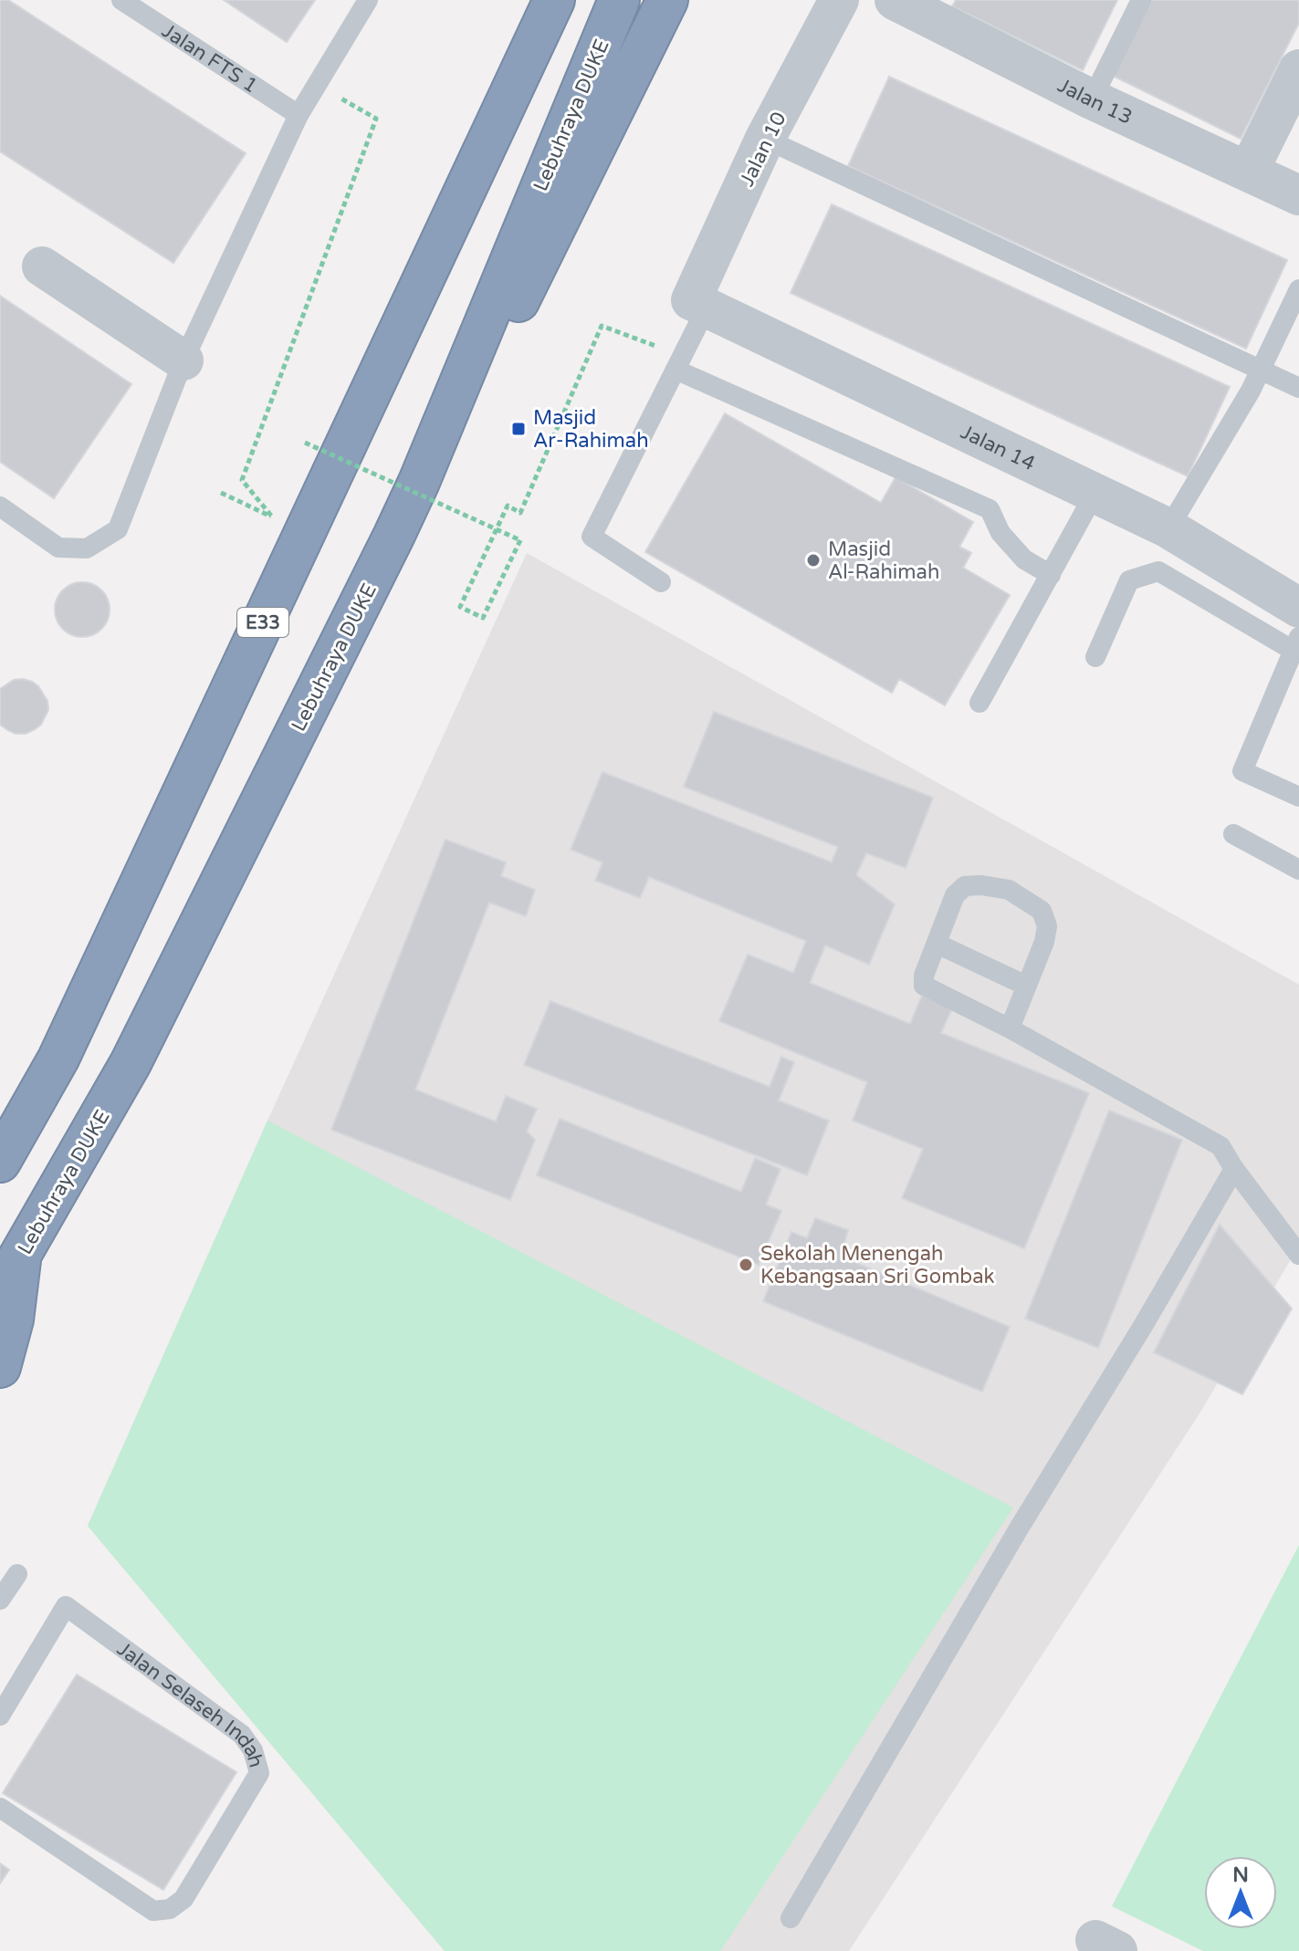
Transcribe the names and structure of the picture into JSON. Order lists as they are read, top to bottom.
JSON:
{
  "streets": {
    "highway": ["Lebuhraya DUKE", "E33"],
    "street": ["Jalan 13", "Jalan 10", "Jalan 14"],
    "lane": ["Jalan FTS 1", "Jalan Selaseh Indah"]
  },
  "crossings": [
    ["Jalan 10", "Jalan 14"]
  ],
  "places": {
    "transit": ["Masjid Ar-Rahimah"],
    "other": ["Masjid Al-Rahimah", "Sekolah Menengah Kebangsaan Sri Gombak"]
  },
  "north": "top"
}
